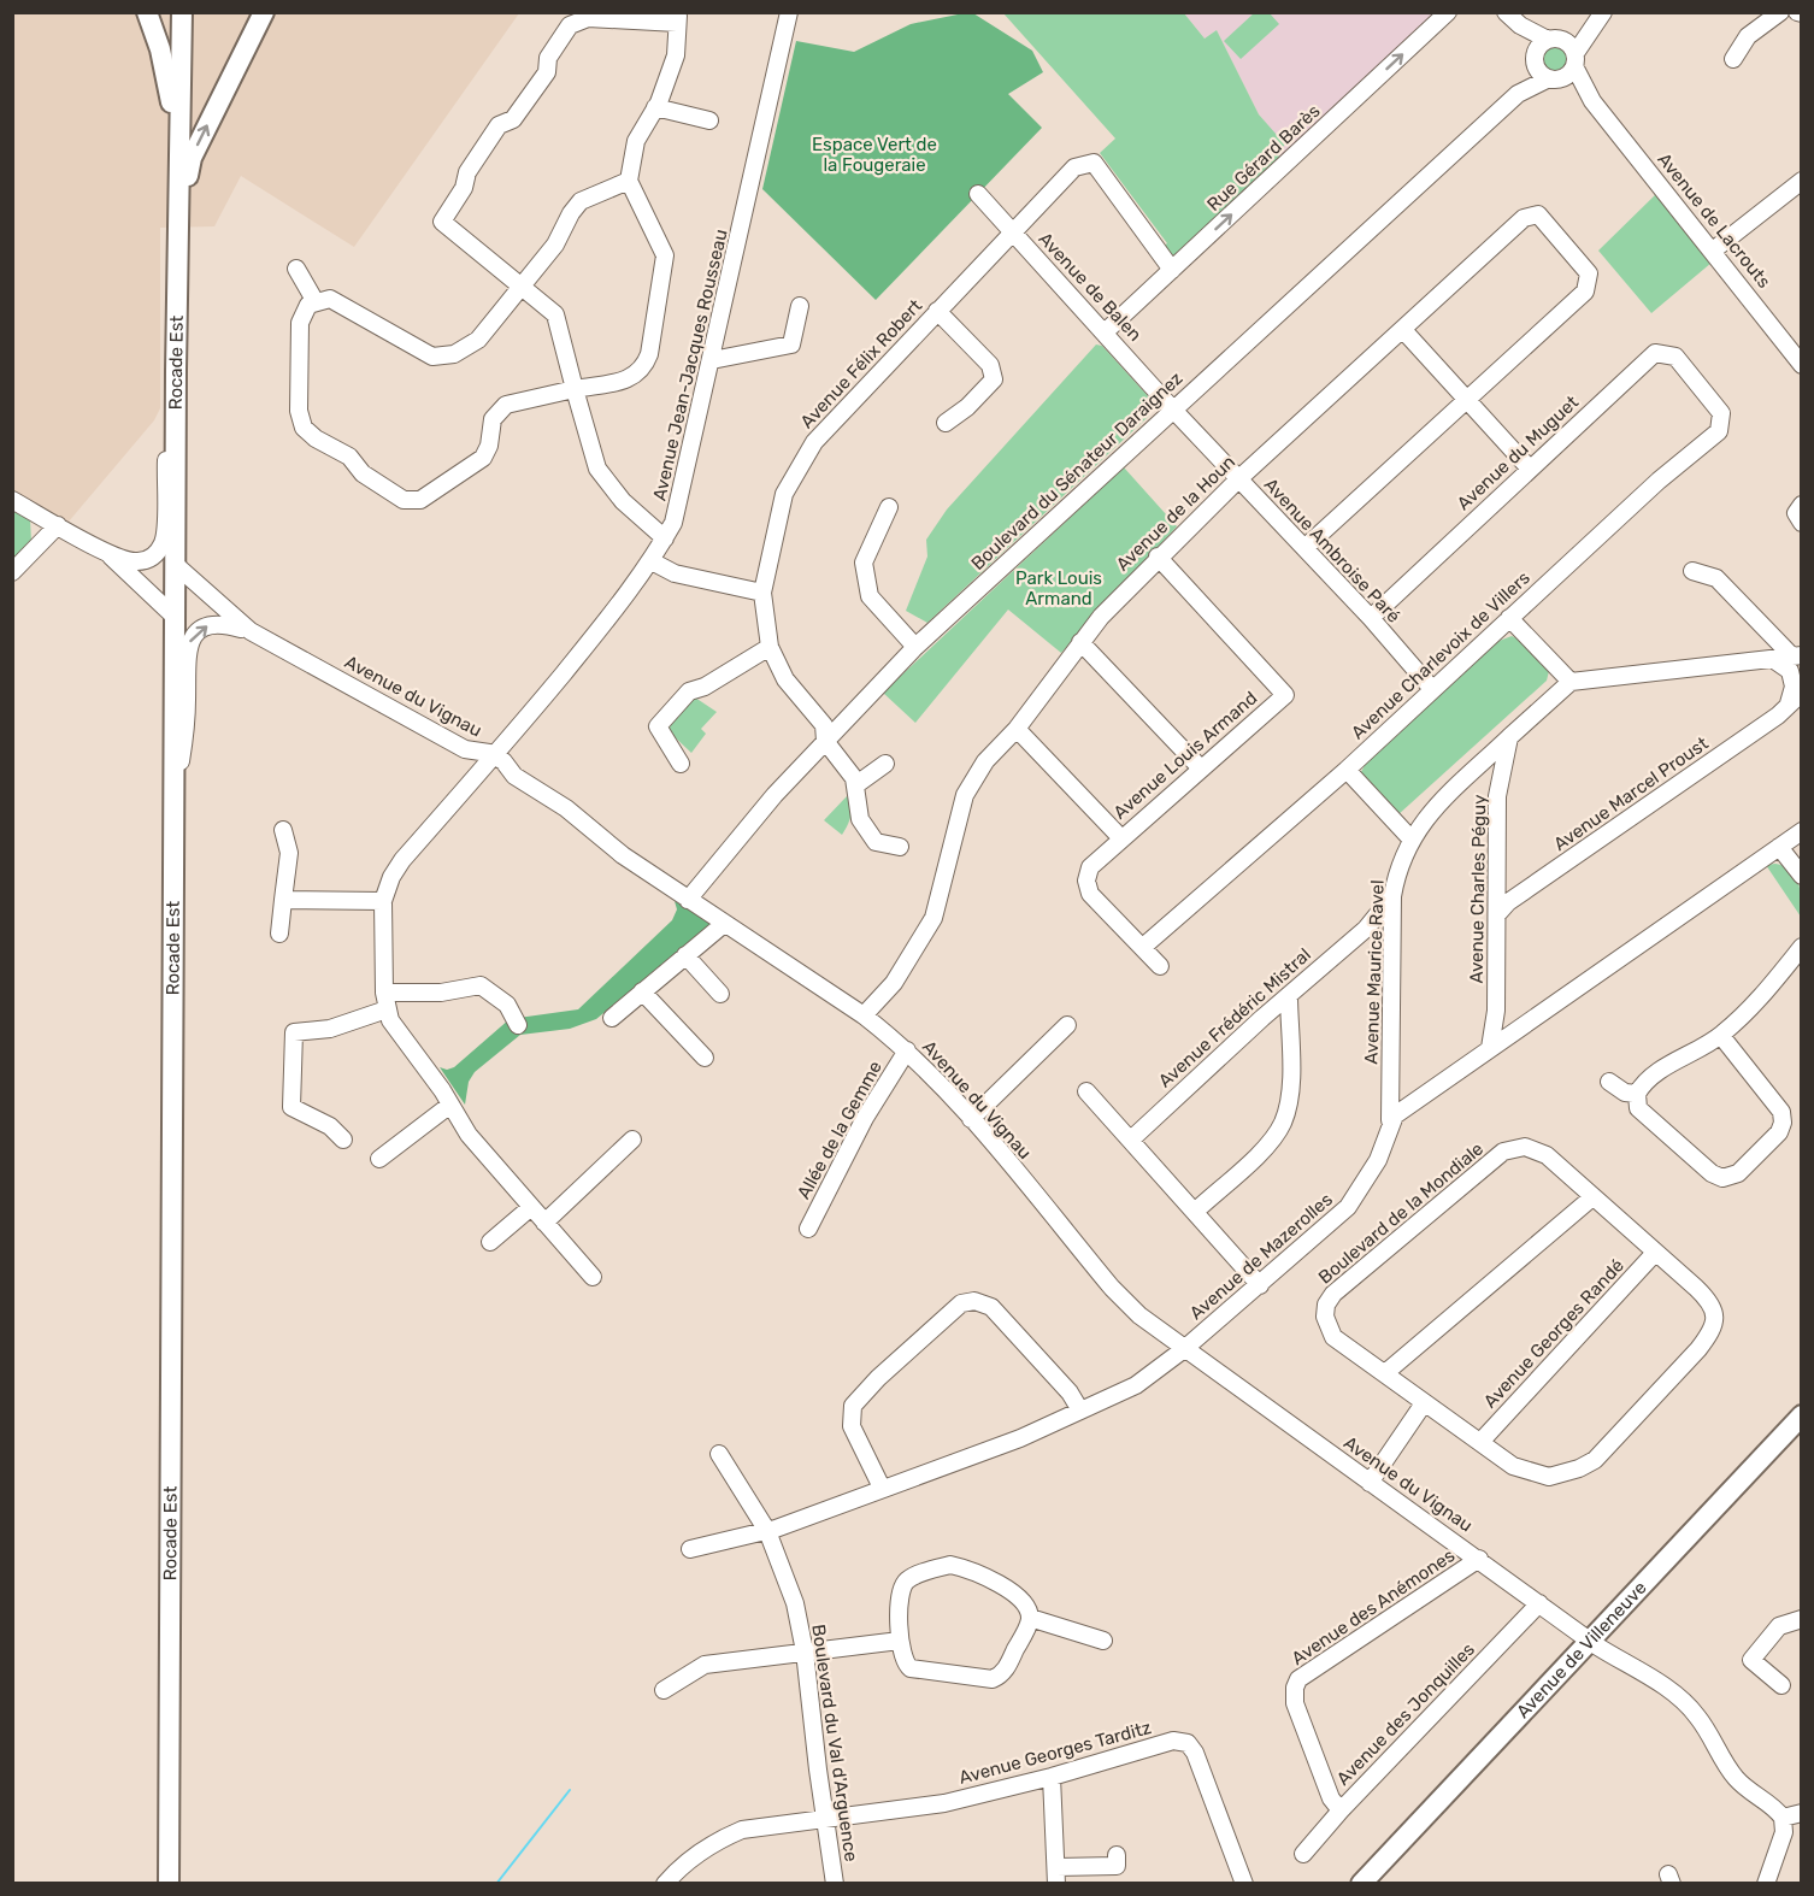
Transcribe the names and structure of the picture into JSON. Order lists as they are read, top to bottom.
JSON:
{
  "streets": {
    "main road": ["Rocade Est", "Avenue de Villeneuve"],
    "street": [
      "Rue Gérard Barès",
      "Avenue de Lacrouts",
      "Avenue de Balen",
      "Avenue Félix Robert",
      "Avenue Jean-Jacques Rousseau",
      "Avenue du Muguet",
      "Boulevard du Sénateur Daraignez",
      "Avenue de la Houn",
      "Avenue Ambroise Paré",
      "Avenue Charlevoix de Villers",
      "Avenue du Vignau",
      "Avenue Louis Armand",
      "Avenue Marcel Proust",
      "Avenue Charles Péguy",
      "Avenue Maurice Ravel",
      "Avenue Frédéric Mistral",
      "Allée de la Gemme",
      "Boulevard de la Mondiale",
      "Avenue de Mazerolles",
      "Avenue Georges Randé",
      "Avenue des Anémones",
      "Avenue des Jonquilles",
      "Boulevard du Val d'Arguence",
      "Avenue Georges Tarditz"
    ]
  },
  "crossings": [
    ["Rue Gérard Barès", "Avenue de Balen"],
    ["Rue Gérard Barès", "Avenue Félix Robert"],
    ["Avenue de Lacrouts", "Boulevard du Sénateur Daraignez"],
    ["Avenue de Balen", "Avenue Félix Robert"],
    ["Avenue de Balen", "Boulevard du Sénateur Daraignez"],
    ["Avenue de Balen", "Avenue Ambroise Paré"],
    ["Avenue Félix Robert", "Boulevard du Sénateur Daraignez"],
    ["Avenue Jean-Jacques Rousseau", "Avenue du Vignau"],
    ["Avenue du Muguet", "Avenue Ambroise Paré"],
    ["Avenue du Muguet", "Avenue Charlevoix de Villers"],
    ["Boulevard du Sénateur Daraignez", "Avenue Ambroise Paré"],
    ["Boulevard du Sénateur Daraignez", "Avenue du Vignau"],
    ["Avenue de la Houn", "Avenue Ambroise Paré"],
    ["Avenue de la Houn", "Avenue du Vignau"],
    ["Avenue de la Houn", "Avenue Louis Armand"],
    ["Avenue Ambroise Paré", "Avenue Charlevoix de Villers"],
    ["Avenue Charlevoix de Villers", "Avenue Louis Armand"],
    ["Avenue du Vignau", "Allée de la Gemme"],
    ["Avenue du Vignau", "Avenue de Mazerolles"],
    ["Avenue du Vignau", "Avenue des Anémones"],
    ["Avenue du Vignau", "Avenue de Villeneuve"],
    ["Avenue du Vignau", "Avenue des Jonquilles"],
    ["Avenue Marcel Proust", "Avenue Charles Péguy"],
    ["Avenue Charles Péguy", "Avenue Maurice Ravel"],
    ["Avenue Maurice Ravel", "Avenue Frédéric Mistral"],
    ["Avenue Maurice Ravel", "Avenue de Mazerolles"],
    ["Boulevard de la Mondiale", "Avenue Georges Randé"],
    ["Avenue de Mazerolles", "Boulevard du Val d'Arguence"],
    ["Avenue des Anémones", "Avenue des Jonquilles"],
    ["Boulevard du Val d'Arguence", "Avenue Georges Tarditz"]
  ],
  "one_way": ["Rue Gérard Barès"],
  "parks": ["Espace Vert de la Fougeraie", "Park Louis Armand"]
}
